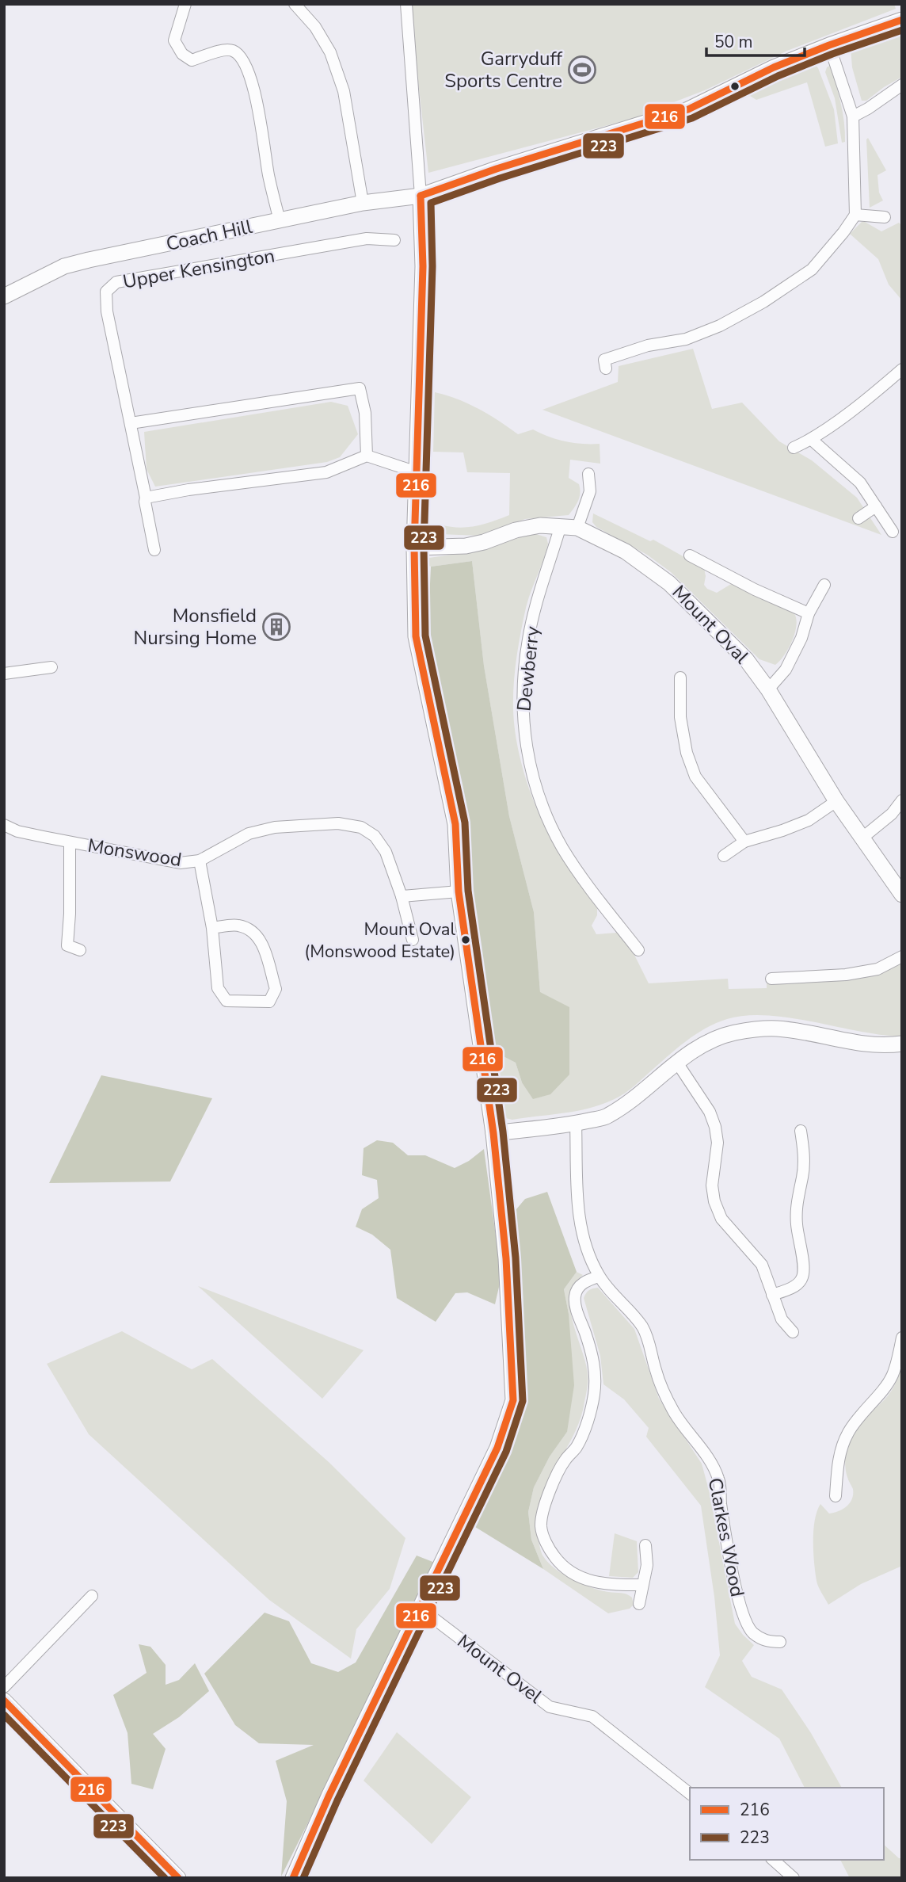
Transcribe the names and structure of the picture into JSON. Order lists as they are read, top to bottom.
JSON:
{
  "streets": {
    "street": [
      "Coach Hill",
      "Upper Kensington",
      "Mount Oval",
      "Dewberry",
      "Monswood",
      "Clarkes Wood",
      "Mount Ovel"
    ]
  },
  "crossings": [
    ["Mount Oval", "Dewberry"]
  ],
  "places": {
    "sports": ["Garryduff Sports Centre"],
    "building": ["Monsfield Nursing Home"],
    "other": ["Mount Oval (Monswood Estate)"]
  },
  "lines": ["transit line 216", "transit line 223"],
  "legend": ["216", "223"],
  "scale_bar": "50 m"
}
